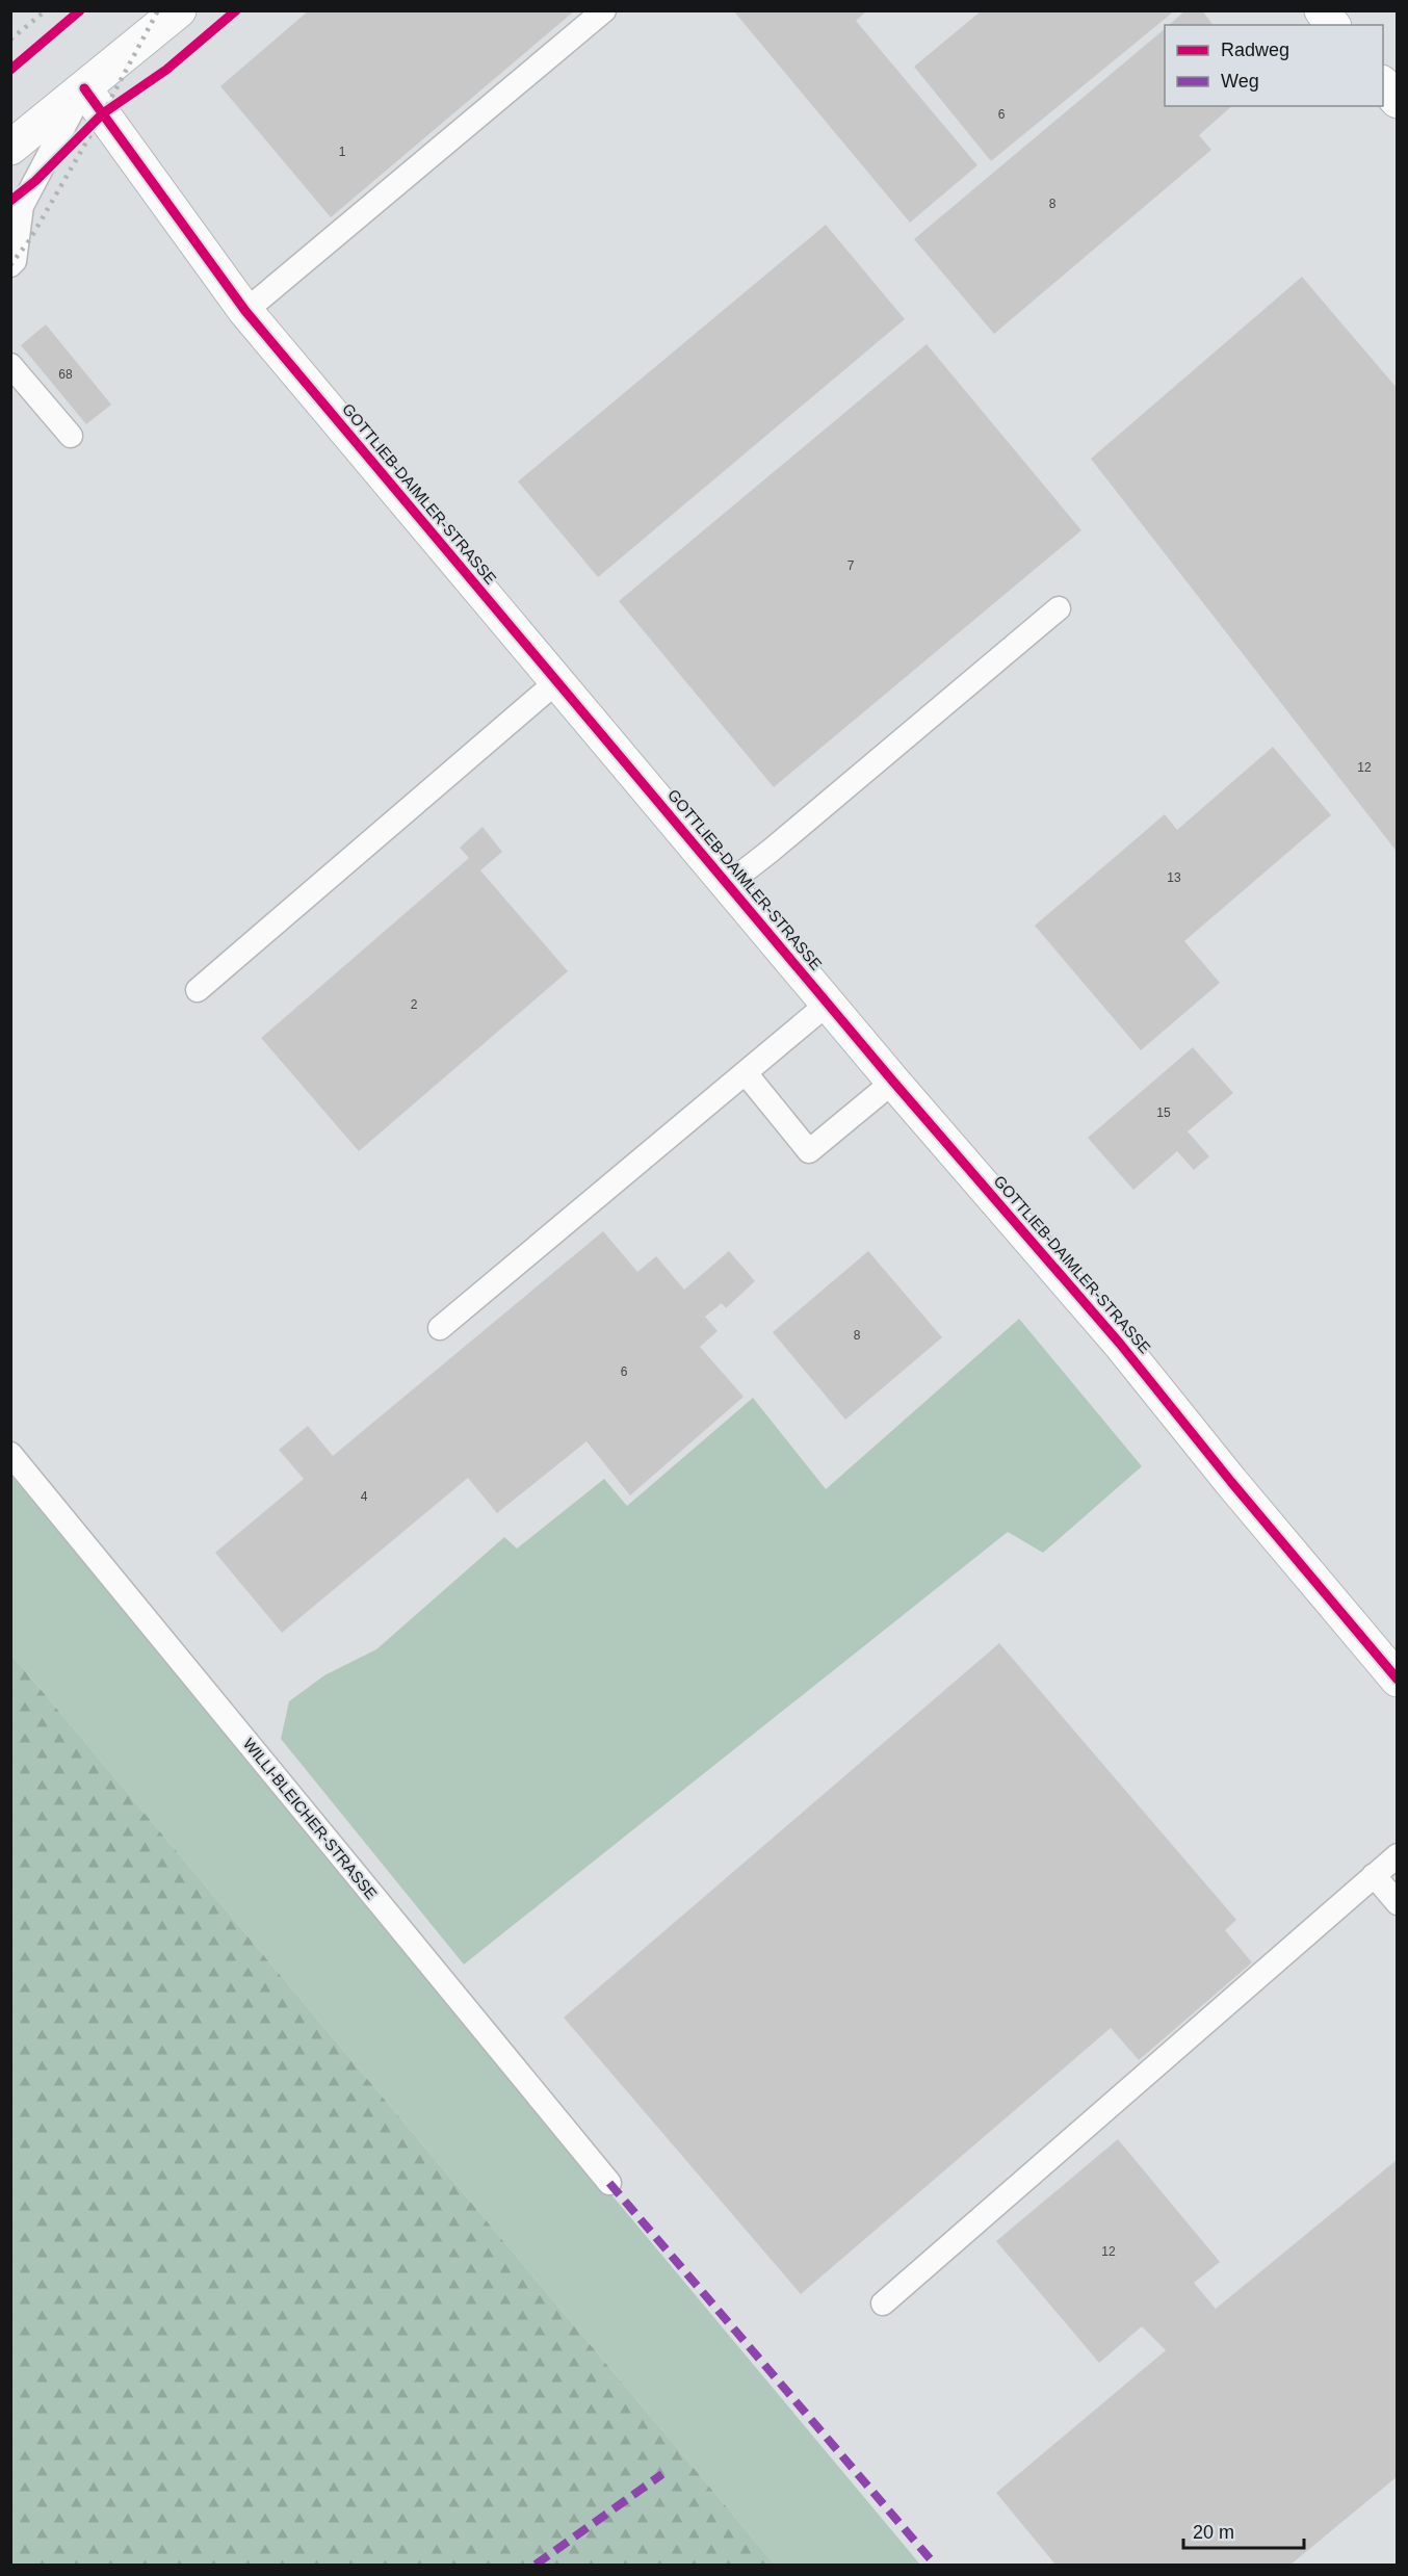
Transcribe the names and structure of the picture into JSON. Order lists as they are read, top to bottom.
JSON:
{
  "streets": {
    "street": ["GOTTLIEB-DAIMLER-STRASSE"],
    "lane": ["WILLI-BLEICHER-STRASSE"]
  },
  "house_numbers": [
    "6",
    "1",
    "8",
    "68",
    "7",
    "12",
    "13",
    "2",
    "15",
    "8",
    "6",
    "4",
    "12"
  ],
  "legend": ["Radweg", "Weg"],
  "scale_bar": "20 m"
}
